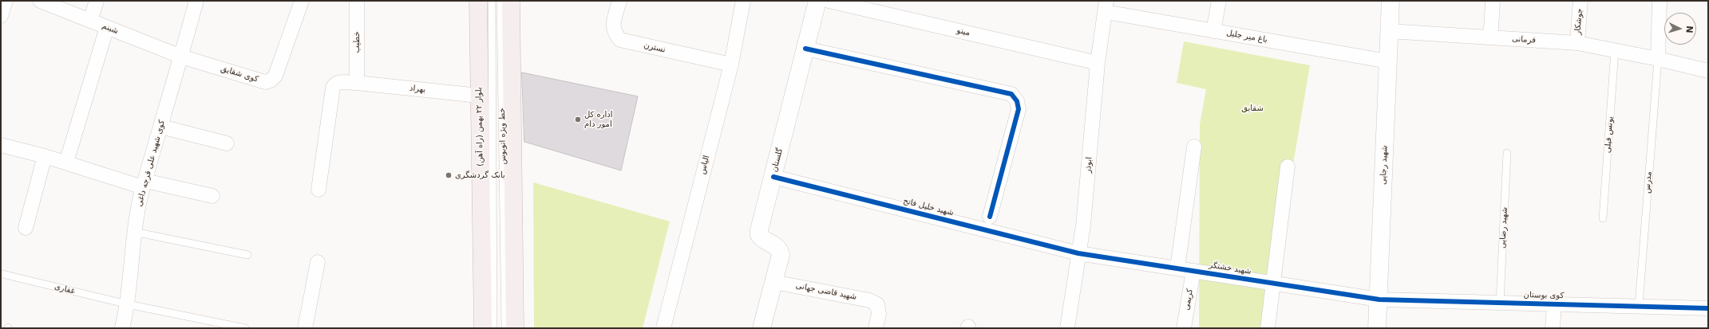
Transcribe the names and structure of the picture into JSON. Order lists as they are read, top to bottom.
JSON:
{
  "streets": {
    "main road": ["بلوار ۲۲ بهمن (راه آهن)"],
    "street": [
      "جوشکار",
      "شبنم",
      "مینو",
      "باغ میر جلیل",
      "فرمانی",
      "خطیب",
      "نسترن",
      "کوی شقایق",
      "بهراد",
      "گلستان",
      "کوی شهید علی قرجه داغی",
      "الیاس",
      "ابوذر",
      "شهید رجایی",
      "شهید خلیل فاتح",
      "شهید خشتگر",
      "شهید قاضی جهانی",
      "کوی بوستان",
      "کریمی"
    ],
    "lane": [
      "یونس فیلی",
      "خط ویژه اتوبوس",
      "مدرس",
      "شهید رضایی",
      "غفاری"
    ]
  },
  "crossings": [
    ["جوشکار", "فرمانی"],
    ["شبنم", "کوی شقایق"],
    ["شبنم", "کوی شهید علی قرجه داغی"],
    ["مینو", "ابوذر"],
    ["باغ میر جلیل", "ابوذر"],
    ["باغ میر جلیل", "شهید رجایی"],
    ["فرمانی", "یونس فیلی"],
    ["فرمانی", "شهید رجایی"],
    ["فرمانی", "مدرس"],
    ["خطیب", "بهراد"],
    ["نسترن", "الیاس"],
    ["کوی شقایق", "کوی شهید علی قرجه داغی"],
    ["بهراد", "بلوار ۲۲ بهمن (راه آهن)"],
    ["گلستان", "شهید خلیل فاتح"],
    ["گلستان", "شهید قاضی جهانی"],
    ["کوی شهید علی قرجه داغی", "غفاری"],
    ["ابوذر", "شهید خلیل فاتح"],
    ["ابوذر", "شهید خشتگر"],
    ["شهید رجایی", "شهید خشتگر"],
    ["شهید رجایی", "کوی بوستان"],
    ["مدرس", "کوی بوستان"],
    ["شهید خلیل فاتح", "شهید خشتگر"],
    ["شهید رضایی", "کوی بوستان"],
    ["شهید خشتگر", "کوی بوستان"],
    ["شهید خشتگر", "کریمی"]
  ],
  "parks": ["شقایق"],
  "places": ["اداره کل امور دام", "بانک گردشگری"],
  "north": "right"
}
